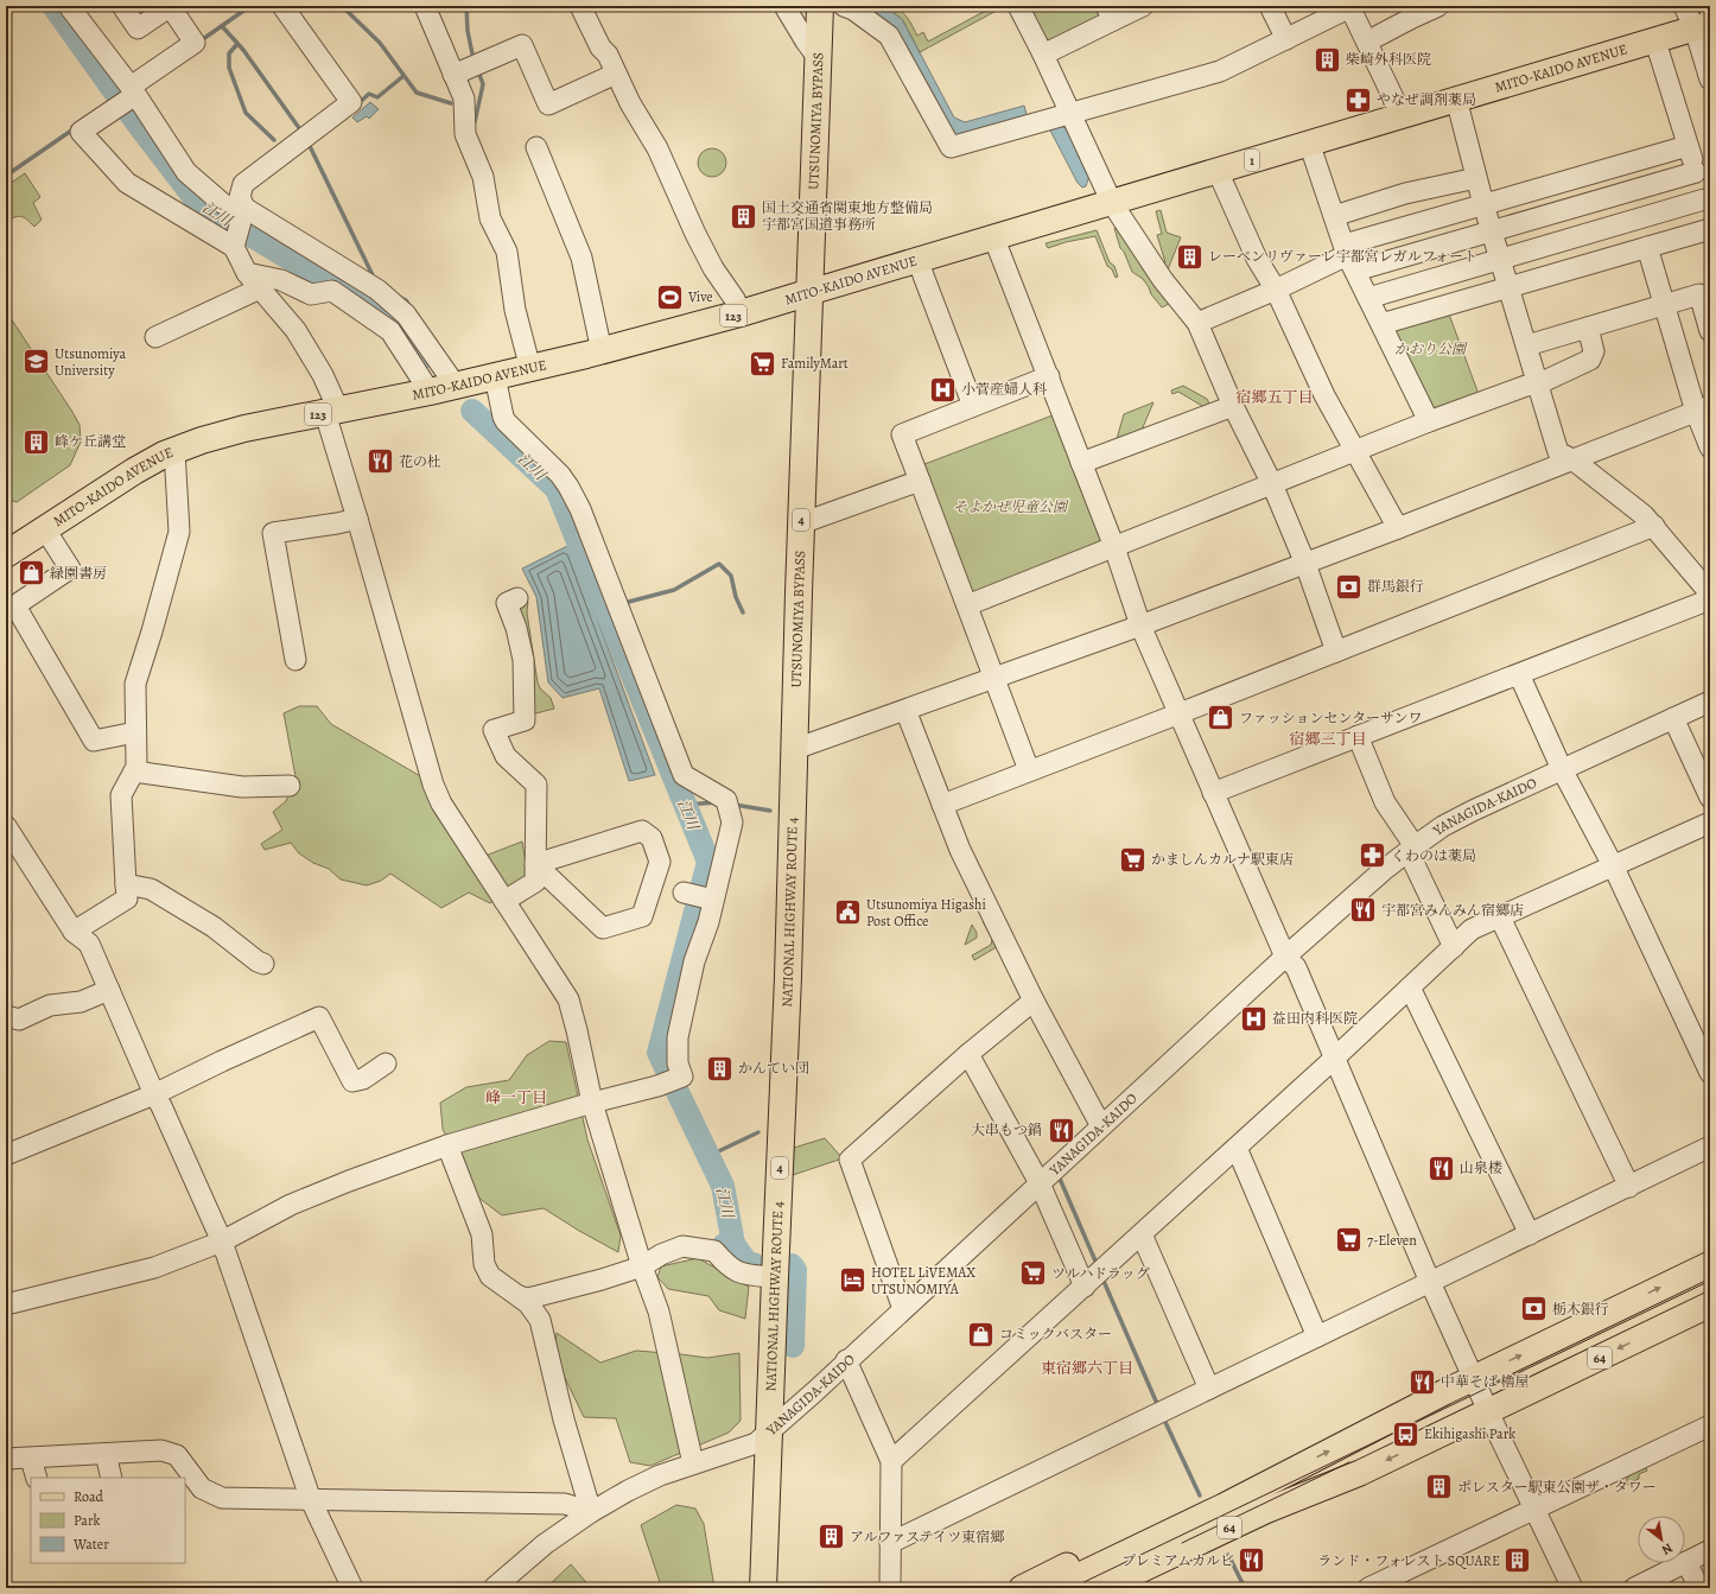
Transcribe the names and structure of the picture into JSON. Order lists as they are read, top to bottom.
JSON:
{
  "streets": {
    "highway": [
      "MITO-KAIDO AVENUE",
      "UTSUNOMIYA BYPASS",
      "123",
      "4",
      "NATIONAL HIGHWAY ROUTE 4"
    ],
    "main road": ["1", "64"],
    "street": ["YANAGIDA-KAIDO"]
  },
  "crossings": [
    ["MITO-KAIDO AVENUE", "UTSUNOMIYA BYPASS"],
    ["UTSUNOMIYA BYPASS", "NATIONAL HIGHWAY ROUTE 4"],
    ["YANAGIDA-KAIDO", "NATIONAL HIGHWAY ROUTE 4"]
  ],
  "districts": [
    "宿郷五丁目",
    "宿郷三丁目",
    "峰一丁目",
    "東宿郷六丁目"
  ],
  "water": ["江川"],
  "parks": ["かおり公園", "そよかぜ児童公園"],
  "places": {
    "building": [
      "柴崎外科医院",
      "国土交通省関東地方整備局 宇都宮国道事務所",
      "レーベンリヴァーレ宇都宮レガルフォート",
      "峰ケ丘講堂",
      "かんてい団",
      "ポレスター駅東公園ザ・タワー",
      "アルファステイツ東宿郷",
      "ランド・フォレスト SQUARE"
    ],
    "pharmacy": ["やなぜ調剤薬局", "くわのは薬局"],
    "sports": ["Vive"],
    "school or university": ["Utsunomiya University"],
    "supermarket": [
      "FamilyMart",
      "かましんカルナ駅東店",
      "7-Eleven",
      "ツルハドラッグ"
    ],
    "hospital": ["小菅産婦人科", "益田内科医院"],
    "restaurant": [
      "花の杜",
      "宇都宮みんみん宿郷店",
      "大串もつ鍋",
      "山泉楼",
      "中華そば 櫓屋",
      "プレミアムカルビ"
    ],
    "shop": ["緑園書房", "ファッションセンターサンワ", "コミックバスター"],
    "bank": ["群馬銀行", "栃木銀行"],
    "public building": ["Utsunomiya Higashi Post Office"],
    "hotel": ["HOTEL LiVEMAX UTSUNOMIYA"],
    "bus stop": ["Ekihigashi Park"]
  },
  "legend": ["Road", "Park", "Water"],
  "north": "bottom right"
}
